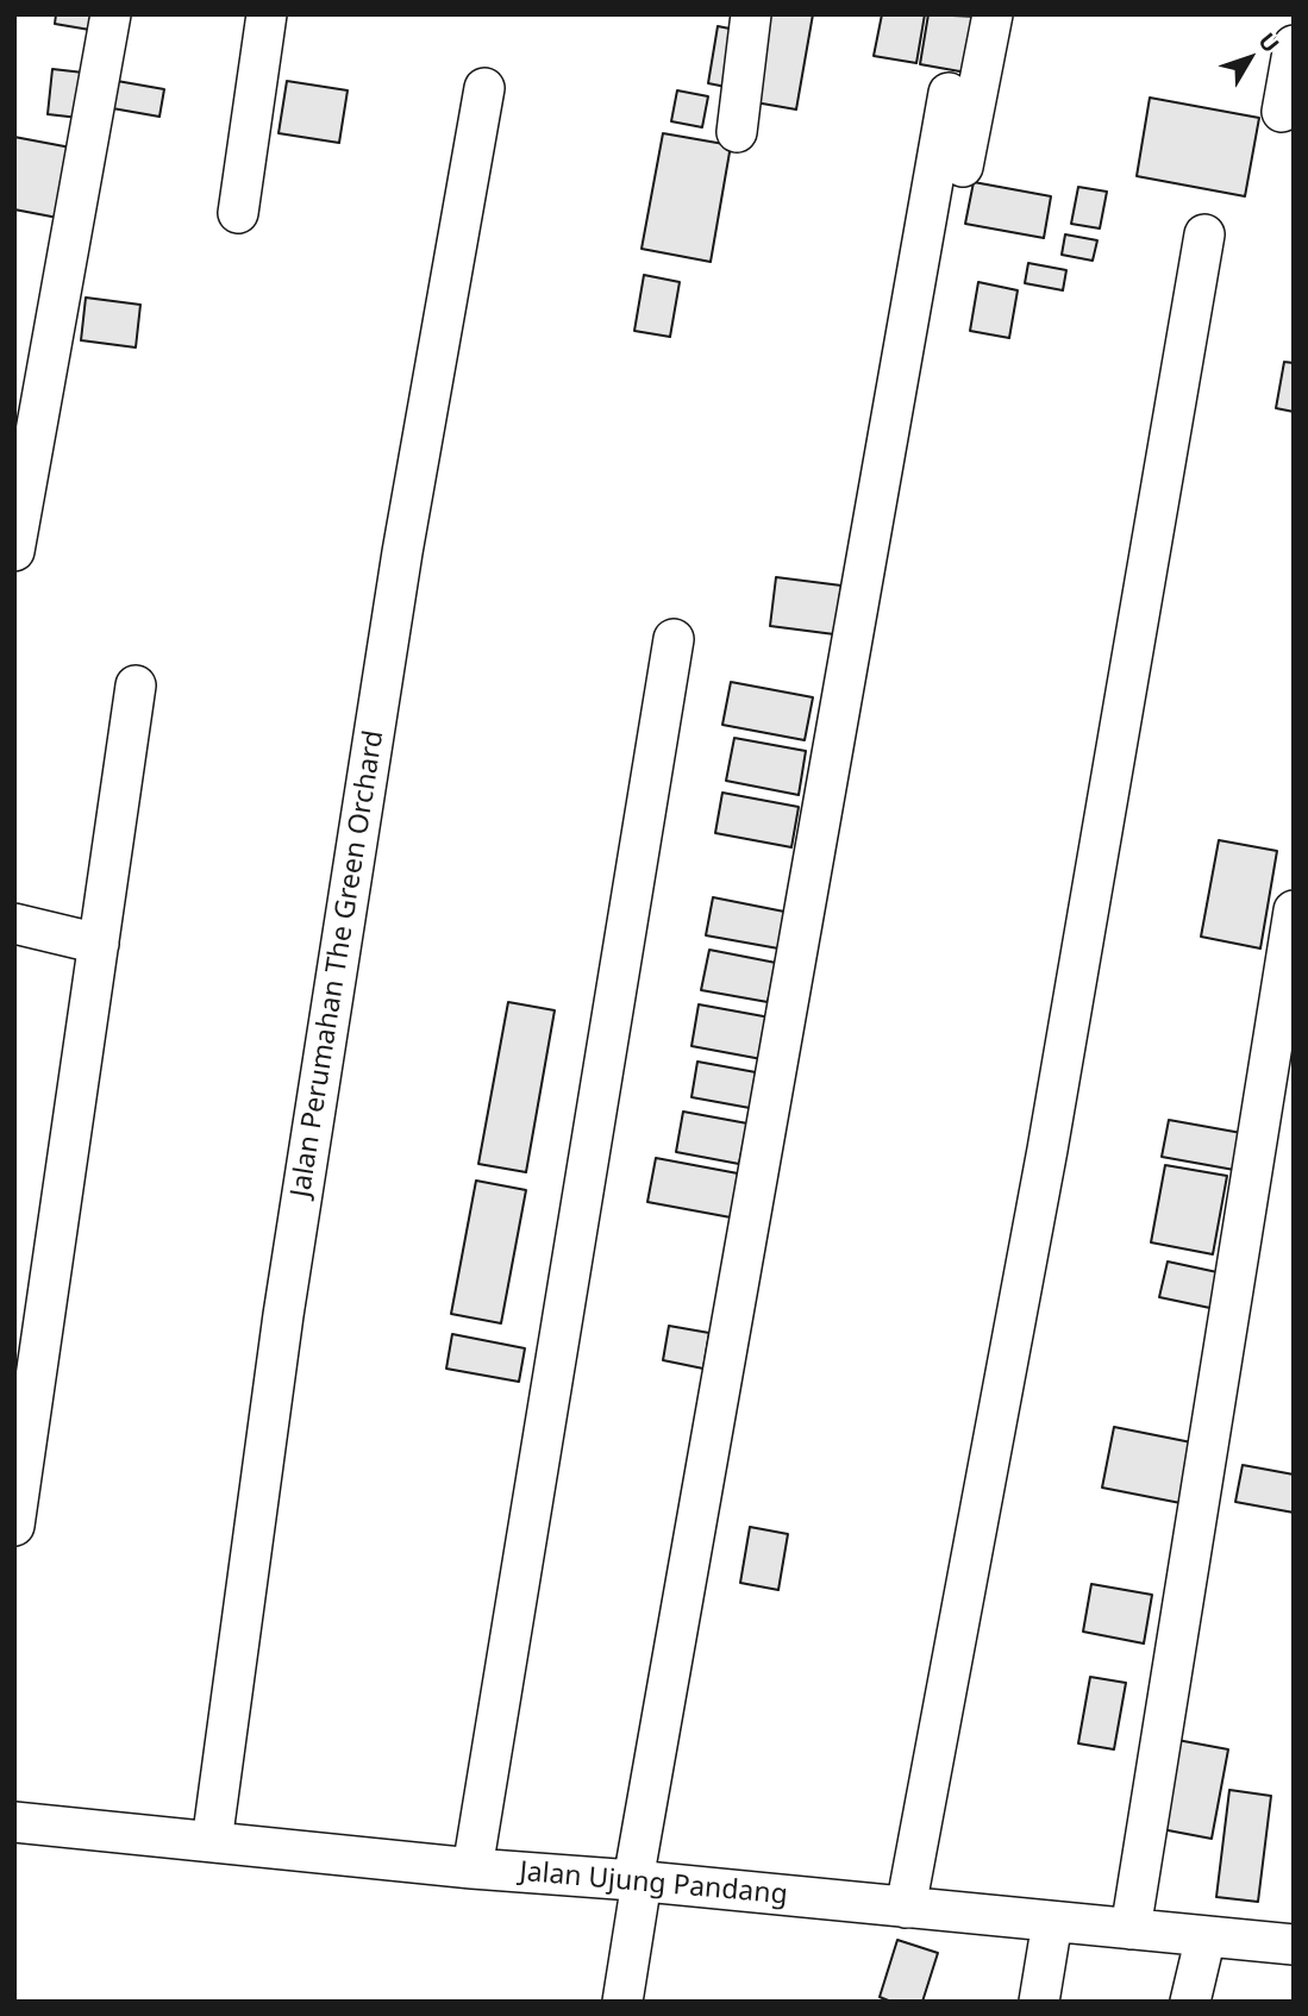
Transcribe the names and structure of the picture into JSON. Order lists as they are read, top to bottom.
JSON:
{
  "streets": {
    "street": ["Jalan Perumahan The Green Orchard", "Jalan Ujung Pandang"]
  },
  "crossings": [
    ["Jalan Perumahan The Green Orchard", "Jalan Ujung Pandang"]
  ],
  "north": "top right"
}
